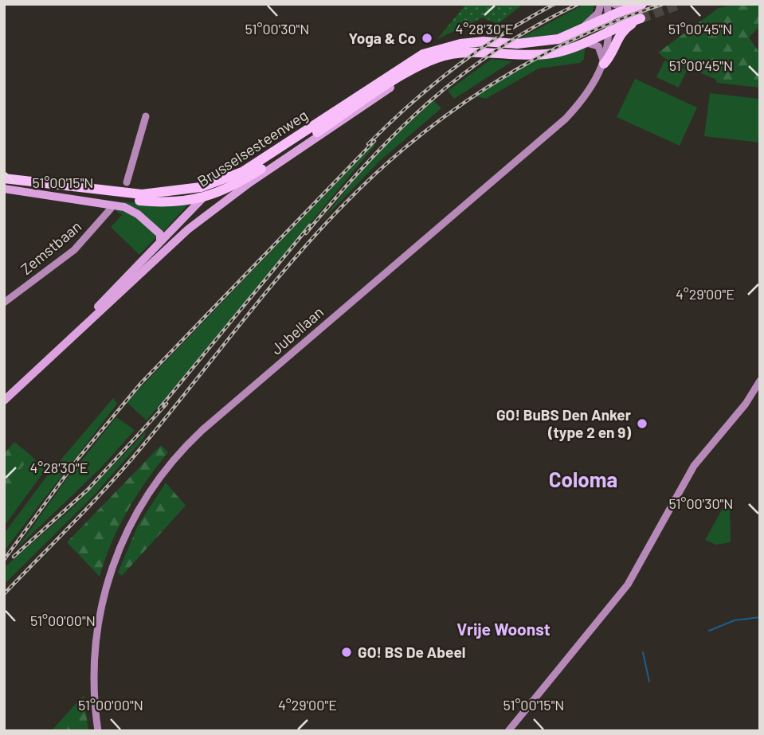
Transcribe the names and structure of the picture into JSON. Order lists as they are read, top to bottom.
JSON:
{
  "streets": {
    "highway": ["Brusselsesteenweg"],
    "main road": ["Zemstbaan", "Jubellaan"]
  },
  "districts": ["Coloma", "Vrije Woonst"],
  "places": ["Yoga & Co", "GO! BuBS Den Anker (type 2 en 9)", "GO! BS De Abeel"],
  "coordinates": [
    "4°28'30\"E",
    "51°00'30\"N",
    "51°00'45\"N",
    "51°00'15\"N",
    "4°29'00\"E",
    "51°00'00\"N"
  ]
}
